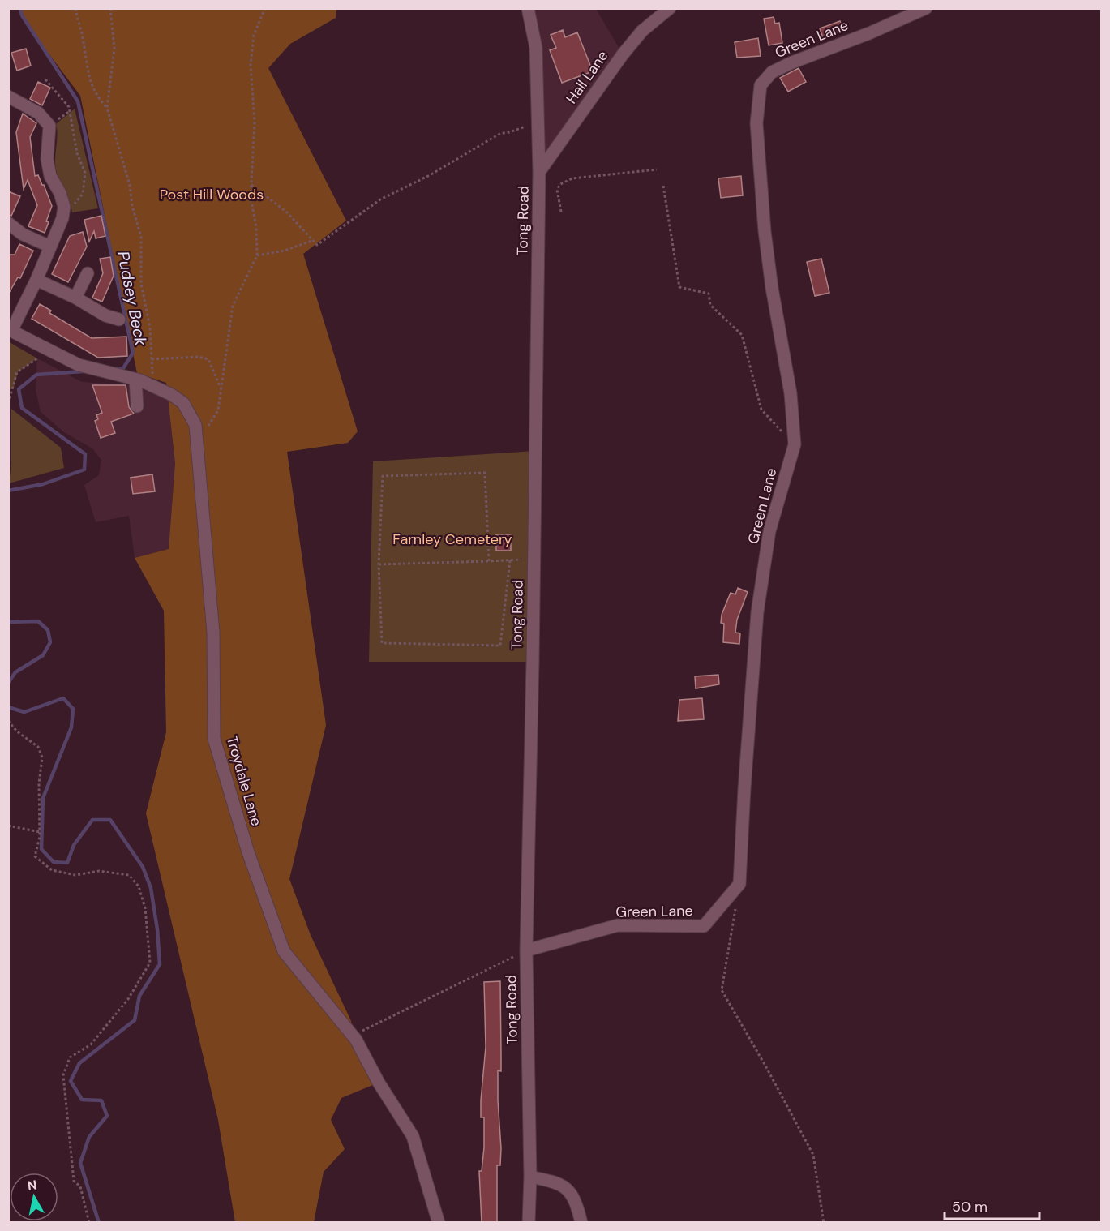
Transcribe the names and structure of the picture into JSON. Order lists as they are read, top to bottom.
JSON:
{
  "streets": {
    "street": [
      "Green Lane",
      "Hall Lane",
      "Tong Road",
      "Troydale Lane"
    ]
  },
  "crossings": [
    ["Green Lane", "Tong Road"],
    ["Hall Lane", "Tong Road"]
  ],
  "water": ["Pudsey Beck"],
  "parks": ["Post Hill Woods", "Farnley Cemetery"],
  "scale_bar": "50 m",
  "north": "top"
}
